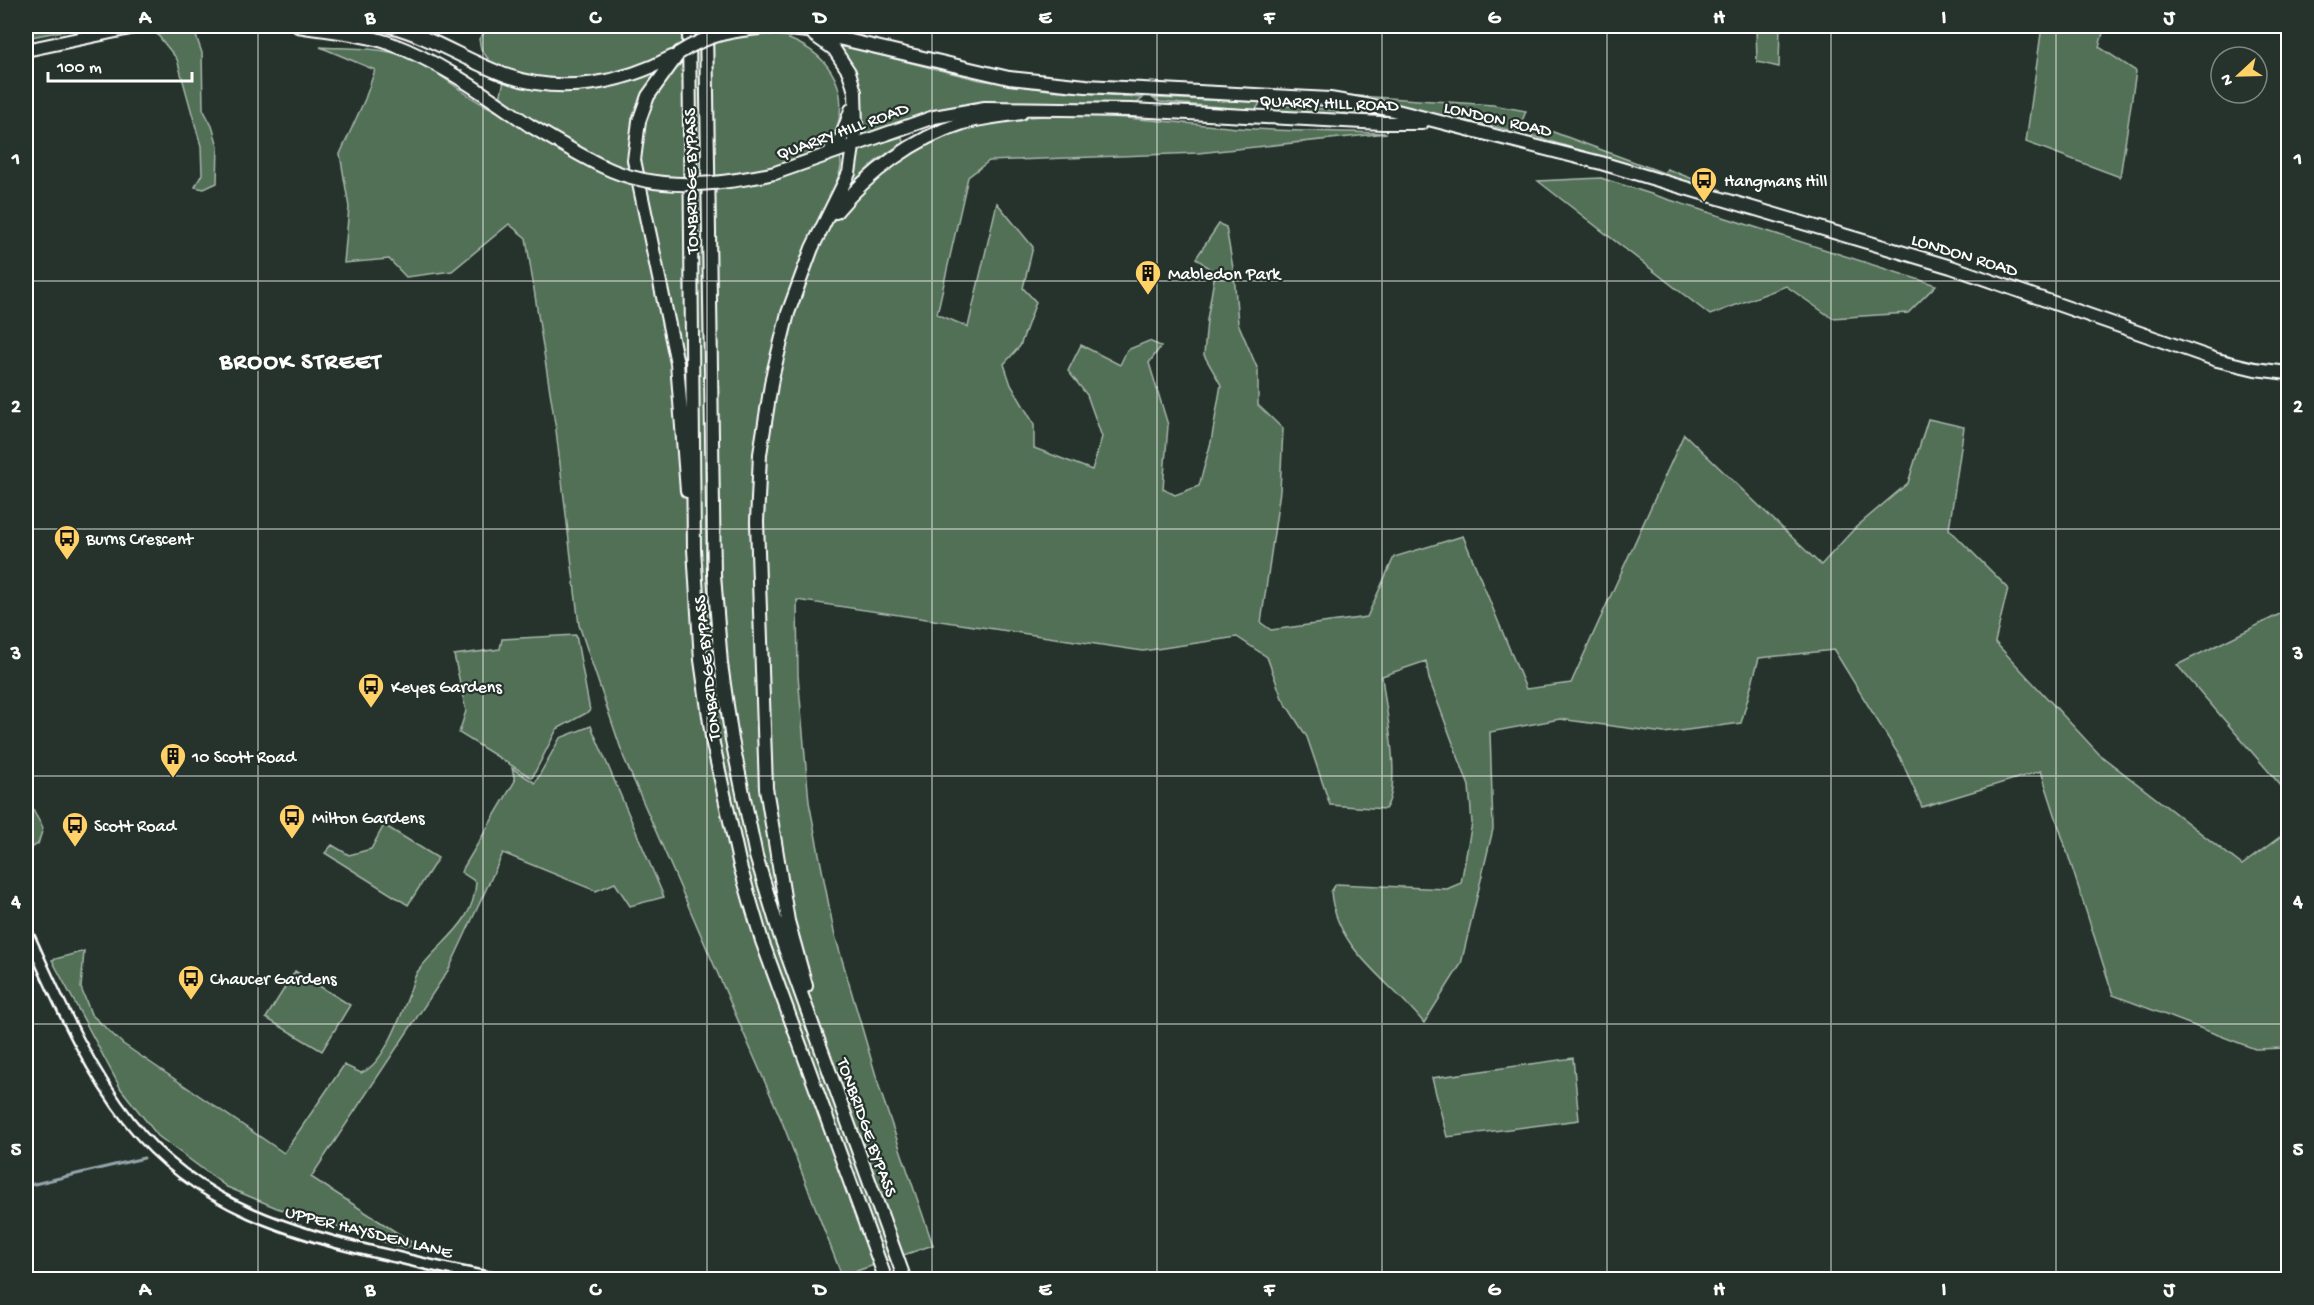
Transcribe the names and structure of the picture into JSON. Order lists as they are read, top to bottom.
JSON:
{
  "streets": {
    "highway": ["QUARRY HILL ROAD", "LONDON ROAD", "TONBRIDGE BYPASS"],
    "street": ["UPPER HAYSDEN LANE"]
  },
  "crossings": [
    ["QUARRY HILL ROAD", "LONDON ROAD"]
  ],
  "districts": ["BROOK STREET"],
  "places": {
    "bus stop": [
      "Hangmans Hill",
      "Burns Crescent",
      "Keyes Gardens",
      "Milton Gardens",
      "Scott Road",
      "Chaucer Gardens"
    ],
    "building": ["Mabledon Park", "10 Scott Road"]
  },
  "scale_bar": "100 m",
  "north": "left",
  "grid": {
    "columns": [
      "A",
      "B",
      "C",
      "D",
      "E",
      "F",
      "G",
      "H",
      "I",
      "J"
    ],
    "rows": [
      "1",
      "2",
      "3",
      "4",
      "5"
    ]
  }
}
